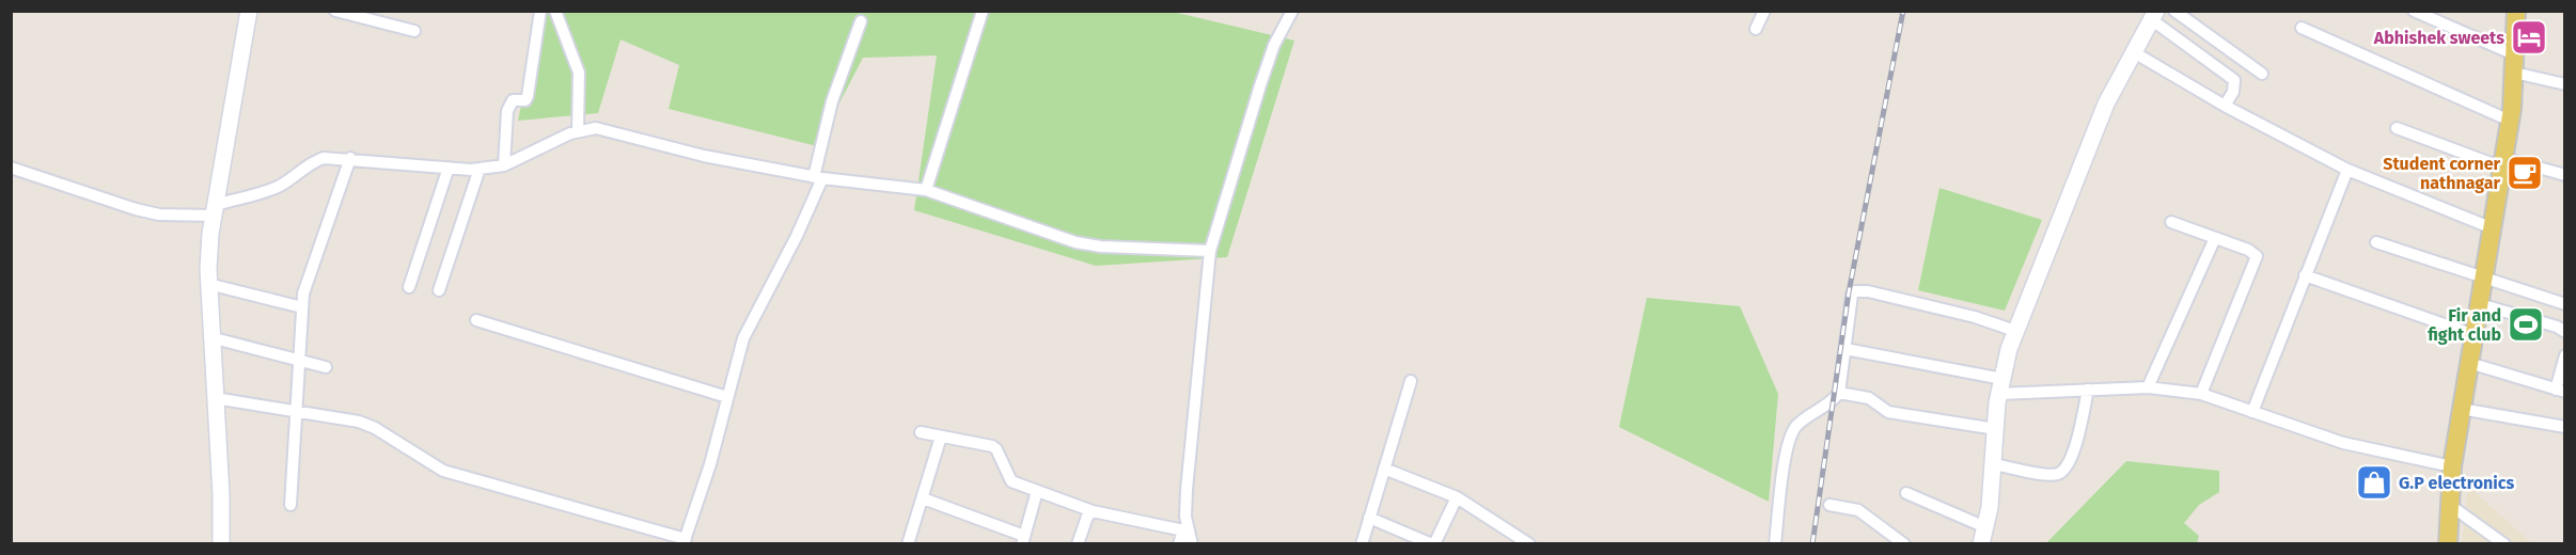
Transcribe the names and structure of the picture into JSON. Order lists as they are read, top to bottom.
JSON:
{
  "places": {
    "hotel": ["Abhishek sweets"],
    "cafe": ["Student corner nathnagar"],
    "sports": ["Fir and fight club"],
    "shop": ["G.P electronics"]
  }
}
